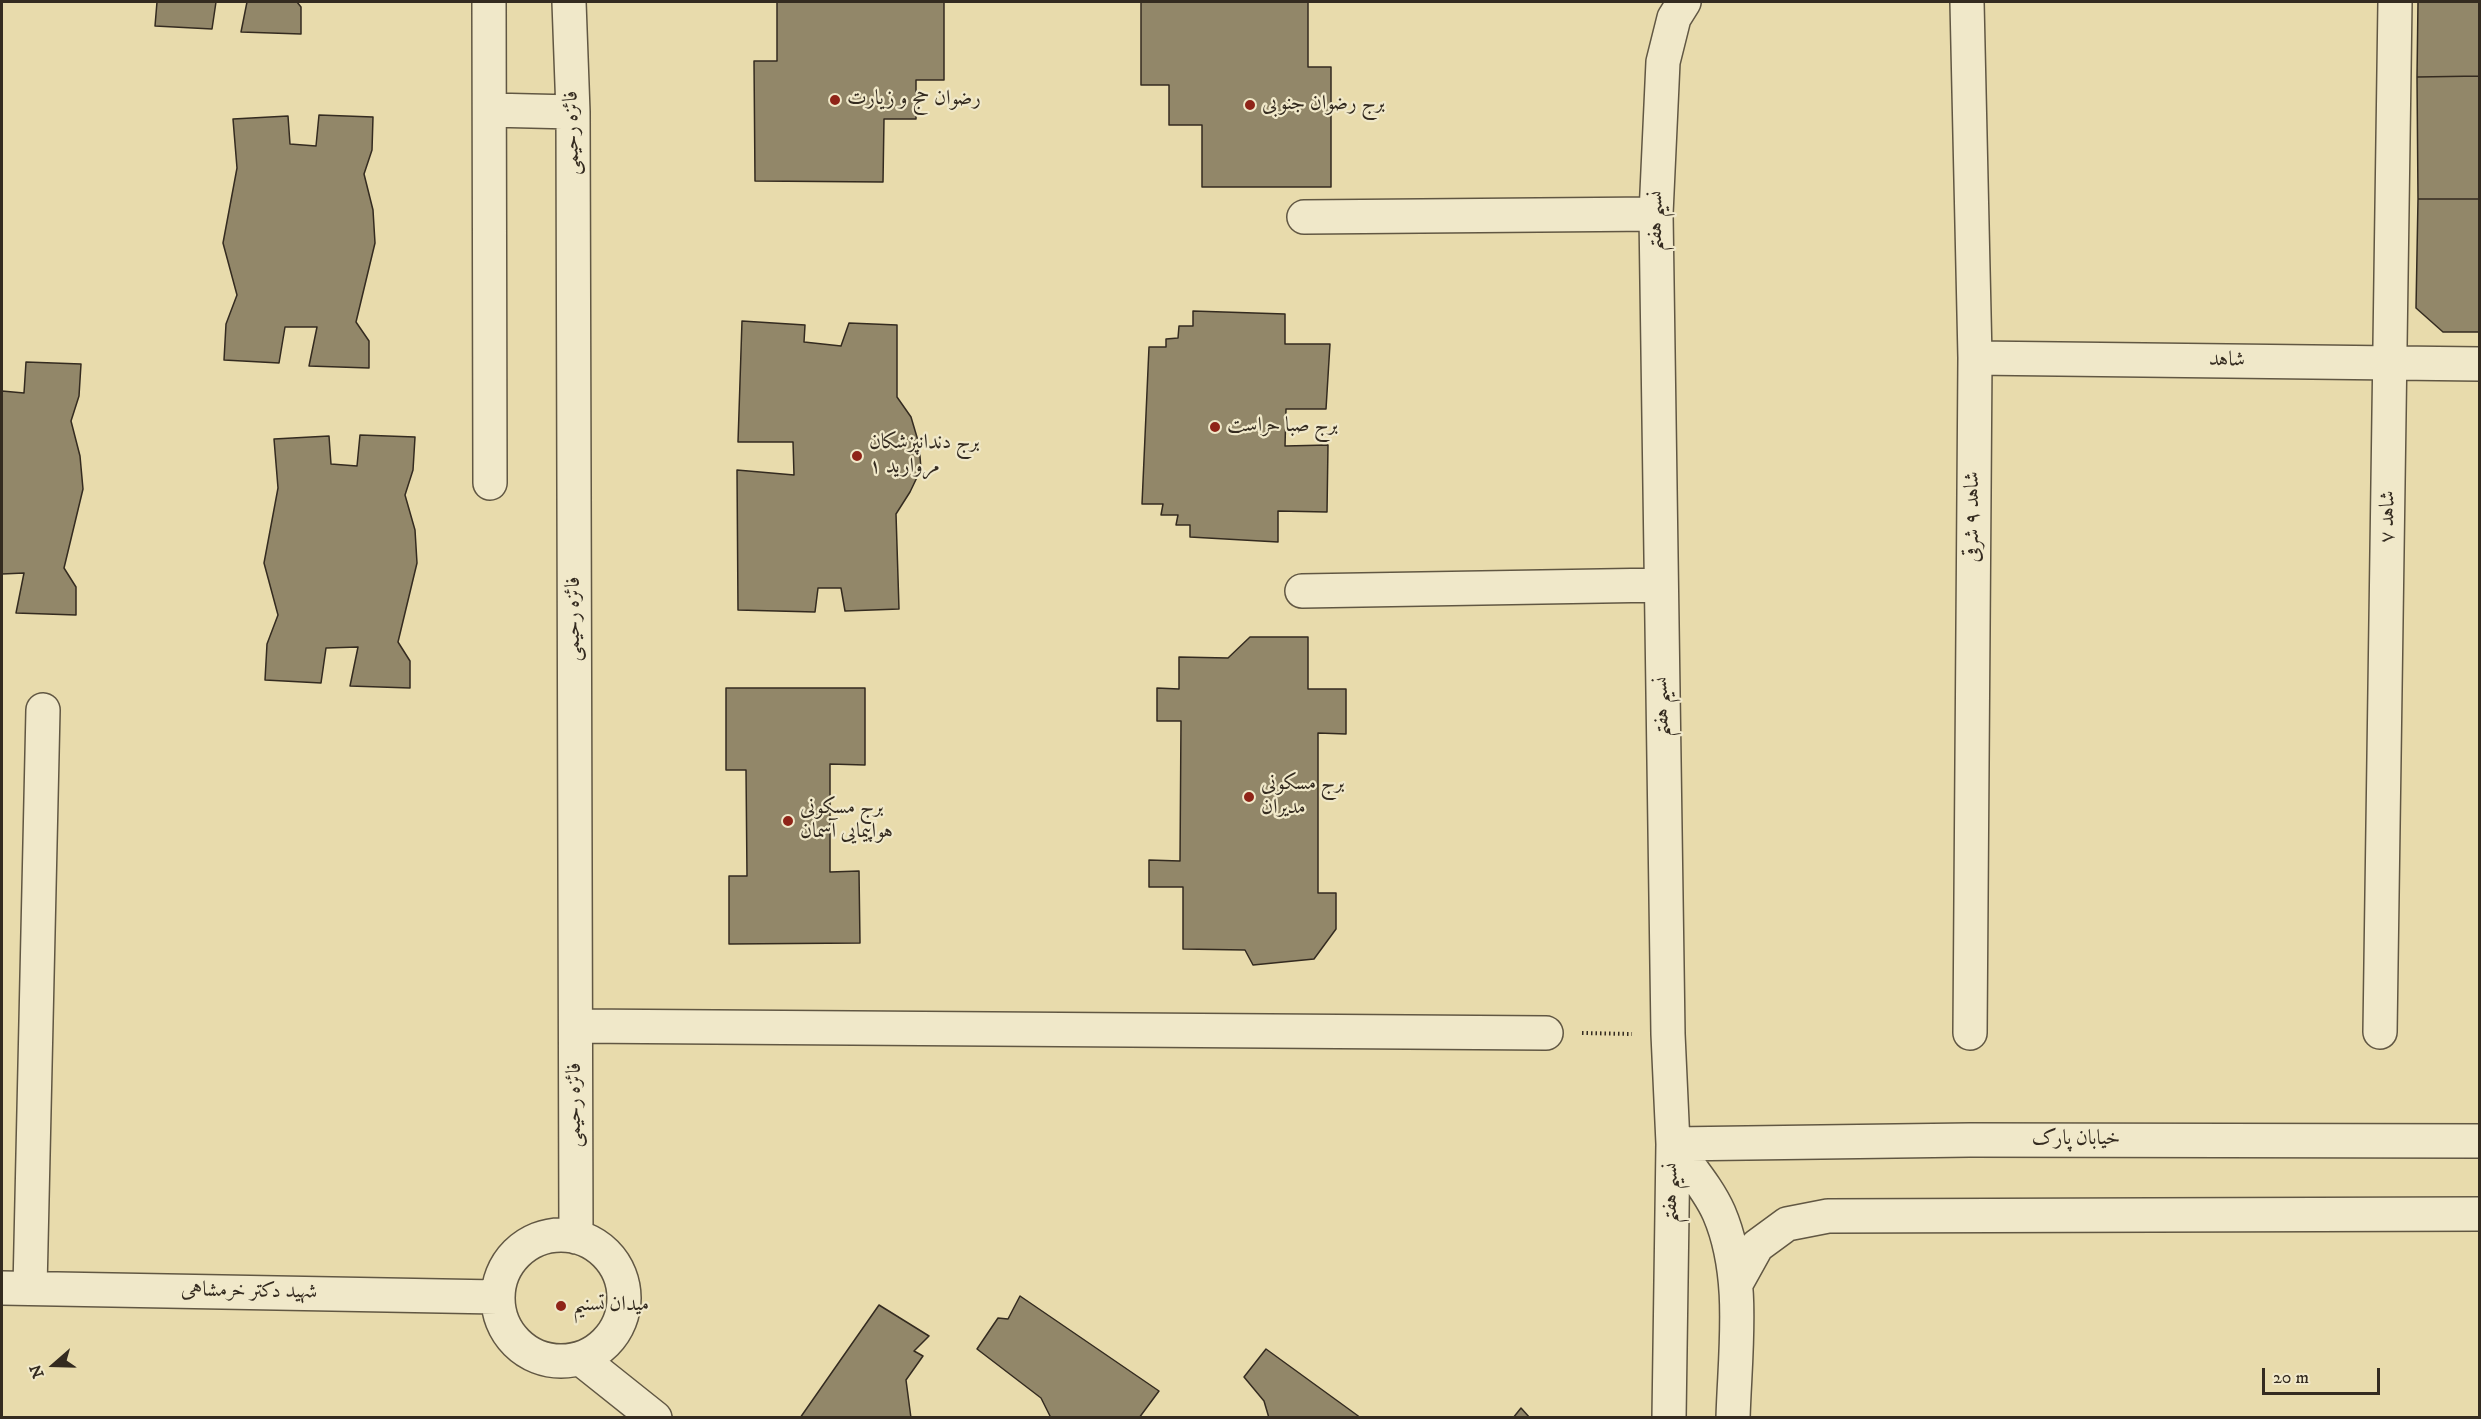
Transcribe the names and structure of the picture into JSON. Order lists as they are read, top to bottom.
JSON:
{
  "streets": {
    "street": [
      "فائزه رحیمی",
      "نسیم هفتم",
      "شاهد",
      "شاهد ۹ شرقی",
      "شاهد ۷",
      "خیابان پارک",
      "شهید دکتر خرمشاهی"
    ]
  },
  "crossings": [
    ["فائزه رحیمی", "شهید دکتر خرمشاهی"],
    ["نسیم هفتم", "خیابان پارک"],
    ["شاهد", "شاهد ۹ شرقی"],
    ["شاهد", "شاهد ۷"]
  ],
  "places": [
    "رضوان حج و زیارت",
    "برج رضوان جنوبی",
    "برج صبا حراست",
    "برج دندانپزشکان مروارید ۱",
    "برج مسکونی مدیران",
    "برج مسکونی هواپیمایی آسمان",
    "میدان تسنیم"
  ],
  "scale_bar": "20 m",
  "north": "left"
}
